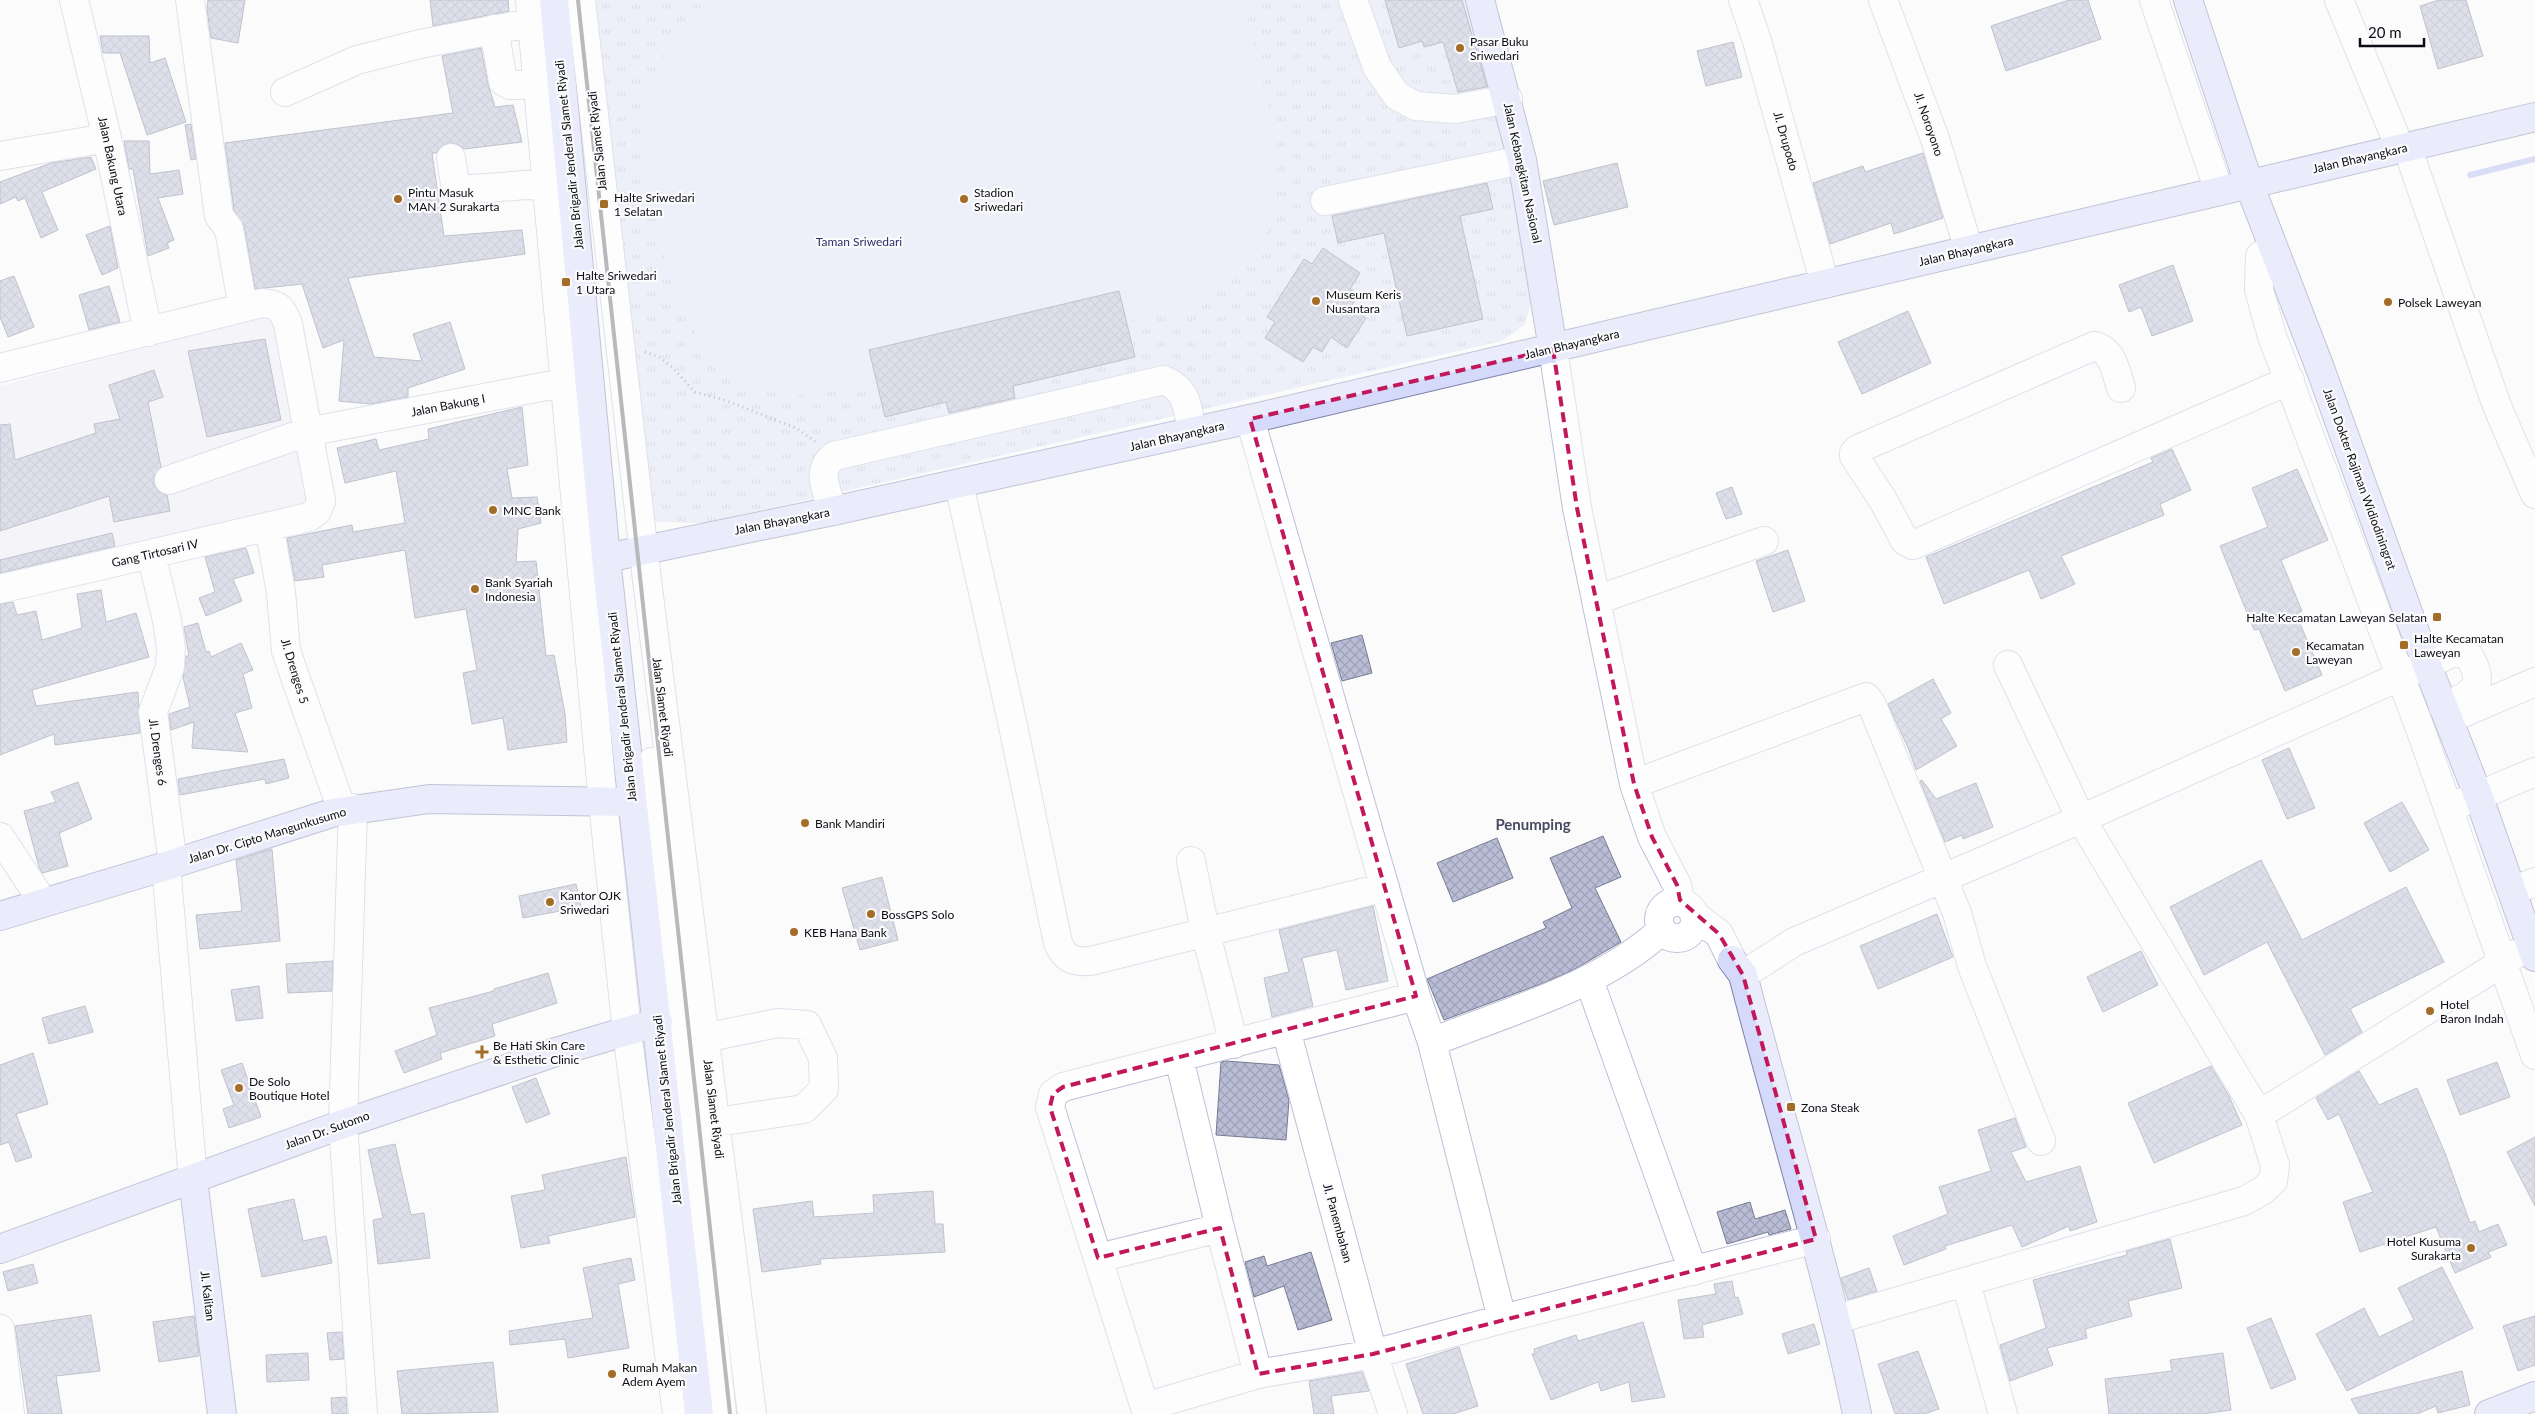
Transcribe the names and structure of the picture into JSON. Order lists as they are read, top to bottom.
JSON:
{
  "streets": {
    "main road": [
      "Jalan Brigadir Jenderal Slamet Riyadi",
      "Jalan Bhayangkara",
      "Jalan Kebangkitan Nasional",
      "Jalan Dokter Rajiman Widiodiningrat",
      "Jalan Dr. Cipto Mangunkusumo",
      "Jalan Dr. Sutomo",
      "Jl. Kalitan"
    ],
    "street": [
      "Jl. Noroyono",
      "Jalan Slamet Riyadi",
      "Jl. Drupodo",
      "Jalan Bakung Utara",
      "Jalan Bakung I",
      "Gang Tirtosari IV",
      "Jl. Drenges 5",
      "Jl. Drenges 6",
      "Jl. Panembahan"
    ]
  },
  "crossings": [
    ["Jl. Noroyono", "Jalan Bhayangkara"],
    ["Jalan Slamet Riyadi", "Jalan Brigadir Jenderal Slamet Riyadi"],
    ["Jalan Slamet Riyadi", "Jalan Bhayangkara"],
    ["Jalan Slamet Riyadi", "Jalan Dr. Sutomo"],
    ["Jl. Drupodo", "Jalan Bhayangkara"],
    ["Jalan Brigadir Jenderal Slamet Riyadi", "Jalan Bhayangkara"],
    ["Jalan Brigadir Jenderal Slamet Riyadi", "Jalan Bakung I"],
    ["Jalan Brigadir Jenderal Slamet Riyadi", "Jalan Dr. Cipto Mangunkusumo"],
    ["Jalan Brigadir Jenderal Slamet Riyadi", "Jalan Dr. Sutomo"],
    ["Jalan Bhayangkara", "Jalan Kebangkitan Nasional"],
    ["Jalan Bhayangkara", "Jalan Dokter Rajiman Widiodiningrat"],
    ["Jalan Bakung I", "Gang Tirtosari IV"],
    ["Gang Tirtosari IV", "Jl. Drenges 5"],
    ["Gang Tirtosari IV", "Jl. Drenges 6"],
    ["Jl. Drenges 5", "Jalan Dr. Cipto Mangunkusumo"],
    ["Jl. Drenges 6", "Jalan Dr. Cipto Mangunkusumo"],
    ["Jl. Drenges 6", "Jalan Dr. Sutomo"],
    ["Jl. Drenges 6", "Jl. Kalitan"],
    ["Jalan Dr. Sutomo", "Jl. Kalitan"]
  ],
  "districts": ["Penumping"],
  "parks": ["Taman Sriwedari"],
  "places": {
    "other": [
      "Pasar Buku Sriwedari",
      "Pintu Masuk MAN 2 Surakarta",
      "Stadion Sriwedari",
      "Museum Keris Nusantara",
      "Polsek Laweyan",
      "MNC Bank",
      "Bank Syariah Indonesia",
      "Kecamatan Laweyan",
      "Bank Mandiri",
      "Kantor OJK Sriwedari",
      "BossGPS Solo",
      "KEB Hana Bank",
      "Hotel Baron Indah",
      "De Solo Boutique Hotel",
      "Hotel Kusuma Surakarta",
      "Rumah Makan Adem Ayem"
    ],
    "transit": [
      "Halte Sriwedari 1 Selatan",
      "Halte Sriwedari 1 Utara",
      "Halte Kecamatan Laweyan Selatan",
      "Halte Kecamatan Laweyan",
      "Zona Steak"
    ],
    "health": ["Be Hati Skin Care & Esthetic Clinic"]
  },
  "scale_bar": "20 m"
}
